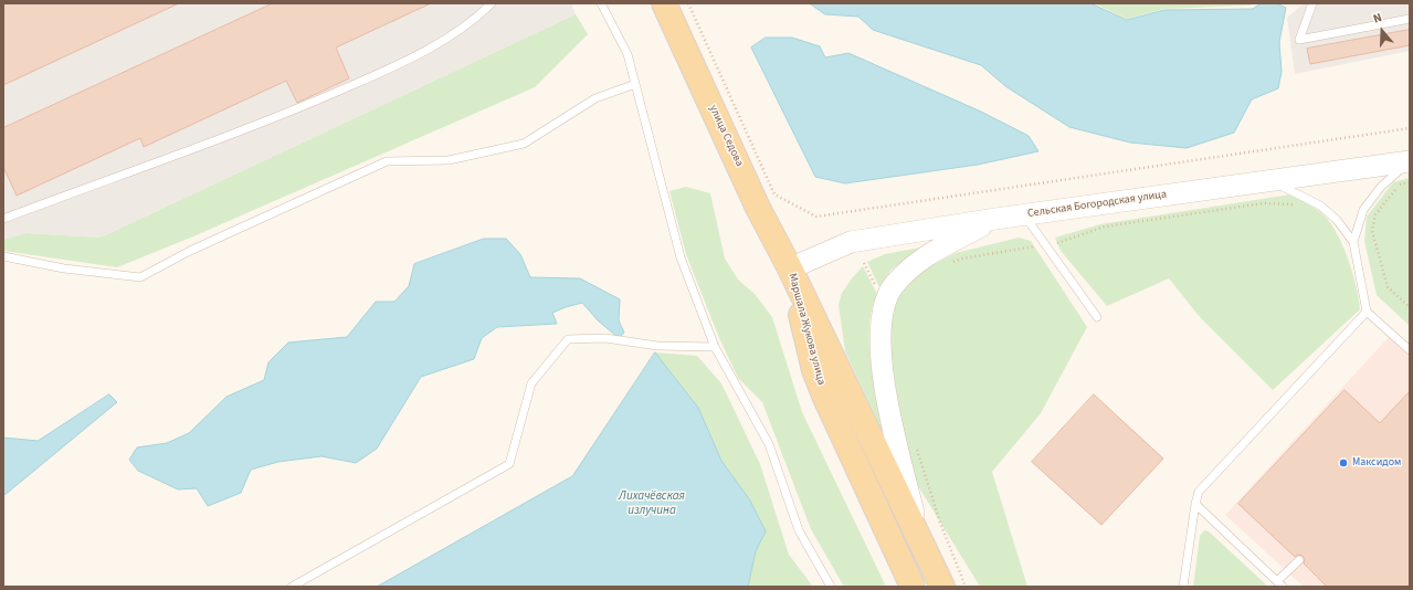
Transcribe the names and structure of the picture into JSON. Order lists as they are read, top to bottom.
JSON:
{
  "streets": {
    "main road": ["улица Седова", "Сельская Богородская улица", "Маршала Жукова улица"]
  },
  "crossings": [
    ["улица Седова", "Сельская Богородская улица"],
    ["улица Седова", "Маршала Жукова улица"],
    ["Сельская Богородская улица", "Маршала Жукова улица"]
  ],
  "water": ["Лихачёвская излучина"],
  "places": ["Максидом"],
  "north": "top"
}
